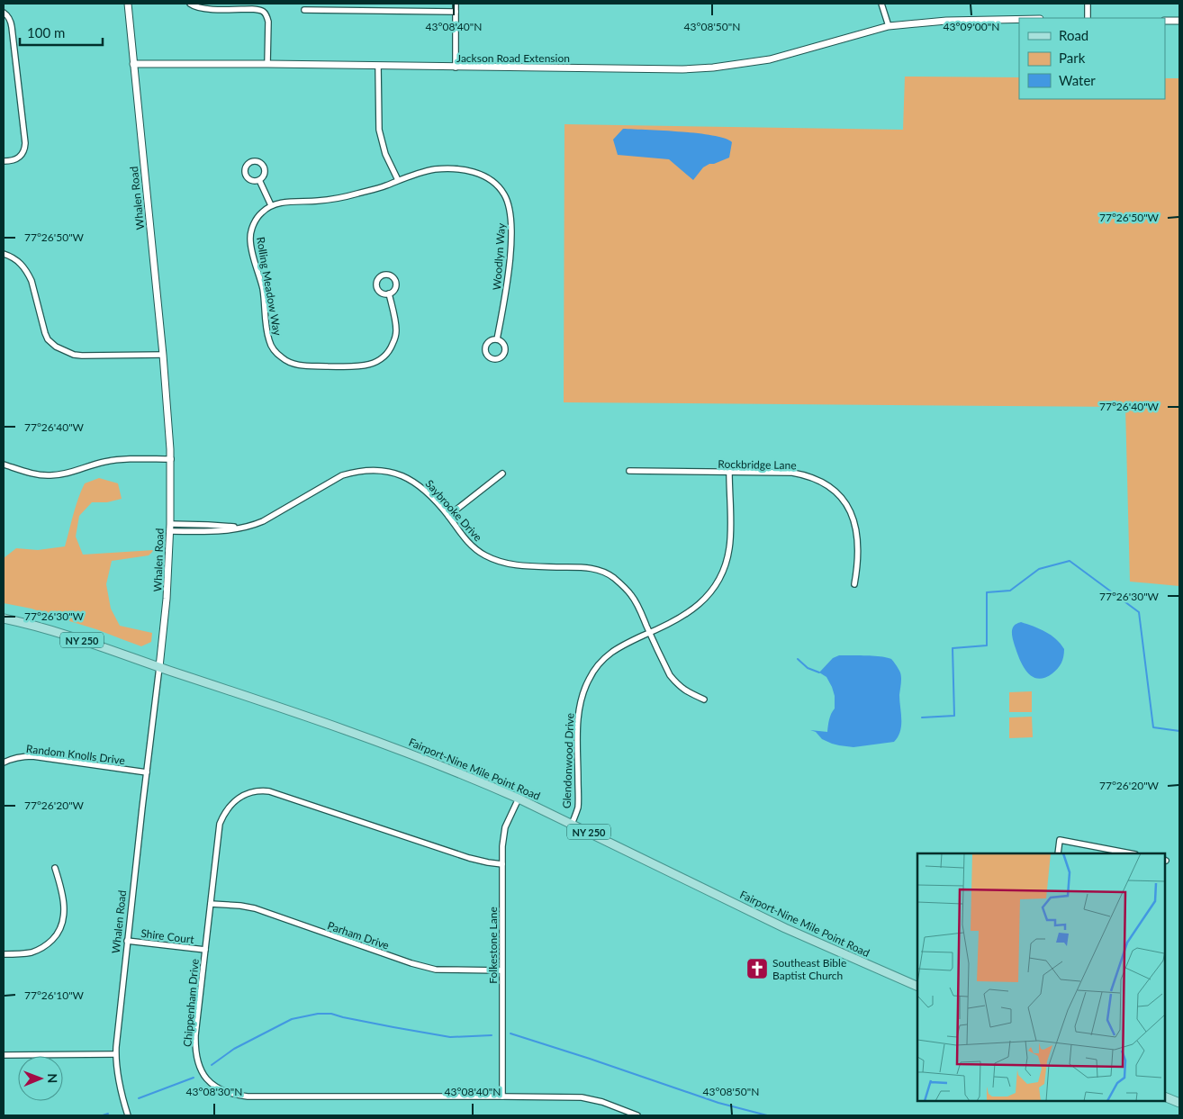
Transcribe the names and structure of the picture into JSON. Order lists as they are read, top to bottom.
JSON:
{
  "streets": {
    "main road": ["NY 250", "Fairport-Nine Mile Point Road"],
    "street": [
      "Jackson Road Extension",
      "Whalen Road",
      "Woodlyn Way",
      "Rolling Meadow Way",
      "Rockbridge Lane",
      "Saybrooke Drive",
      "Random Knolls Drive",
      "Glendonwood Drive",
      "Parham Drive",
      "Shire Court",
      "Folkestone Lane",
      "Chippenham Drive"
    ]
  },
  "crossings": [
    ["Jackson Road Extension", "Whalen Road"],
    ["Whalen Road", "Saybrooke Drive"],
    ["Whalen Road", "Random Knolls Drive"],
    ["Whalen Road", "Fairport-Nine Mile Point Road"],
    ["Whalen Road", "Shire Court"],
    ["Rockbridge Lane", "Glendonwood Drive"],
    ["Saybrooke Drive", "Glendonwood Drive"],
    ["Glendonwood Drive", "Fairport-Nine Mile Point Road"],
    ["Fairport-Nine Mile Point Road", "Folkestone Lane"],
    ["Parham Drive", "Folkestone Lane"],
    ["Parham Drive", "Chippenham Drive"],
    ["Shire Court", "Chippenham Drive"],
    ["Folkestone Lane", "Chippenham Drive"]
  ],
  "places": {
    "church": ["Southeast Bible Baptist Church"]
  },
  "legend": ["Road", "Park", "Water"],
  "scale_bar": "100 m",
  "north": "right",
  "coordinates": [
    "43°08'40\"N",
    "43°08'50\"N",
    "43°09'00\"N",
    "77°26'50\"W",
    "77°26'40\"W",
    "77°26'30\"W",
    "77°26'20\"W",
    "77°26'10\"W",
    "43°08'30\"N"
  ]
}
